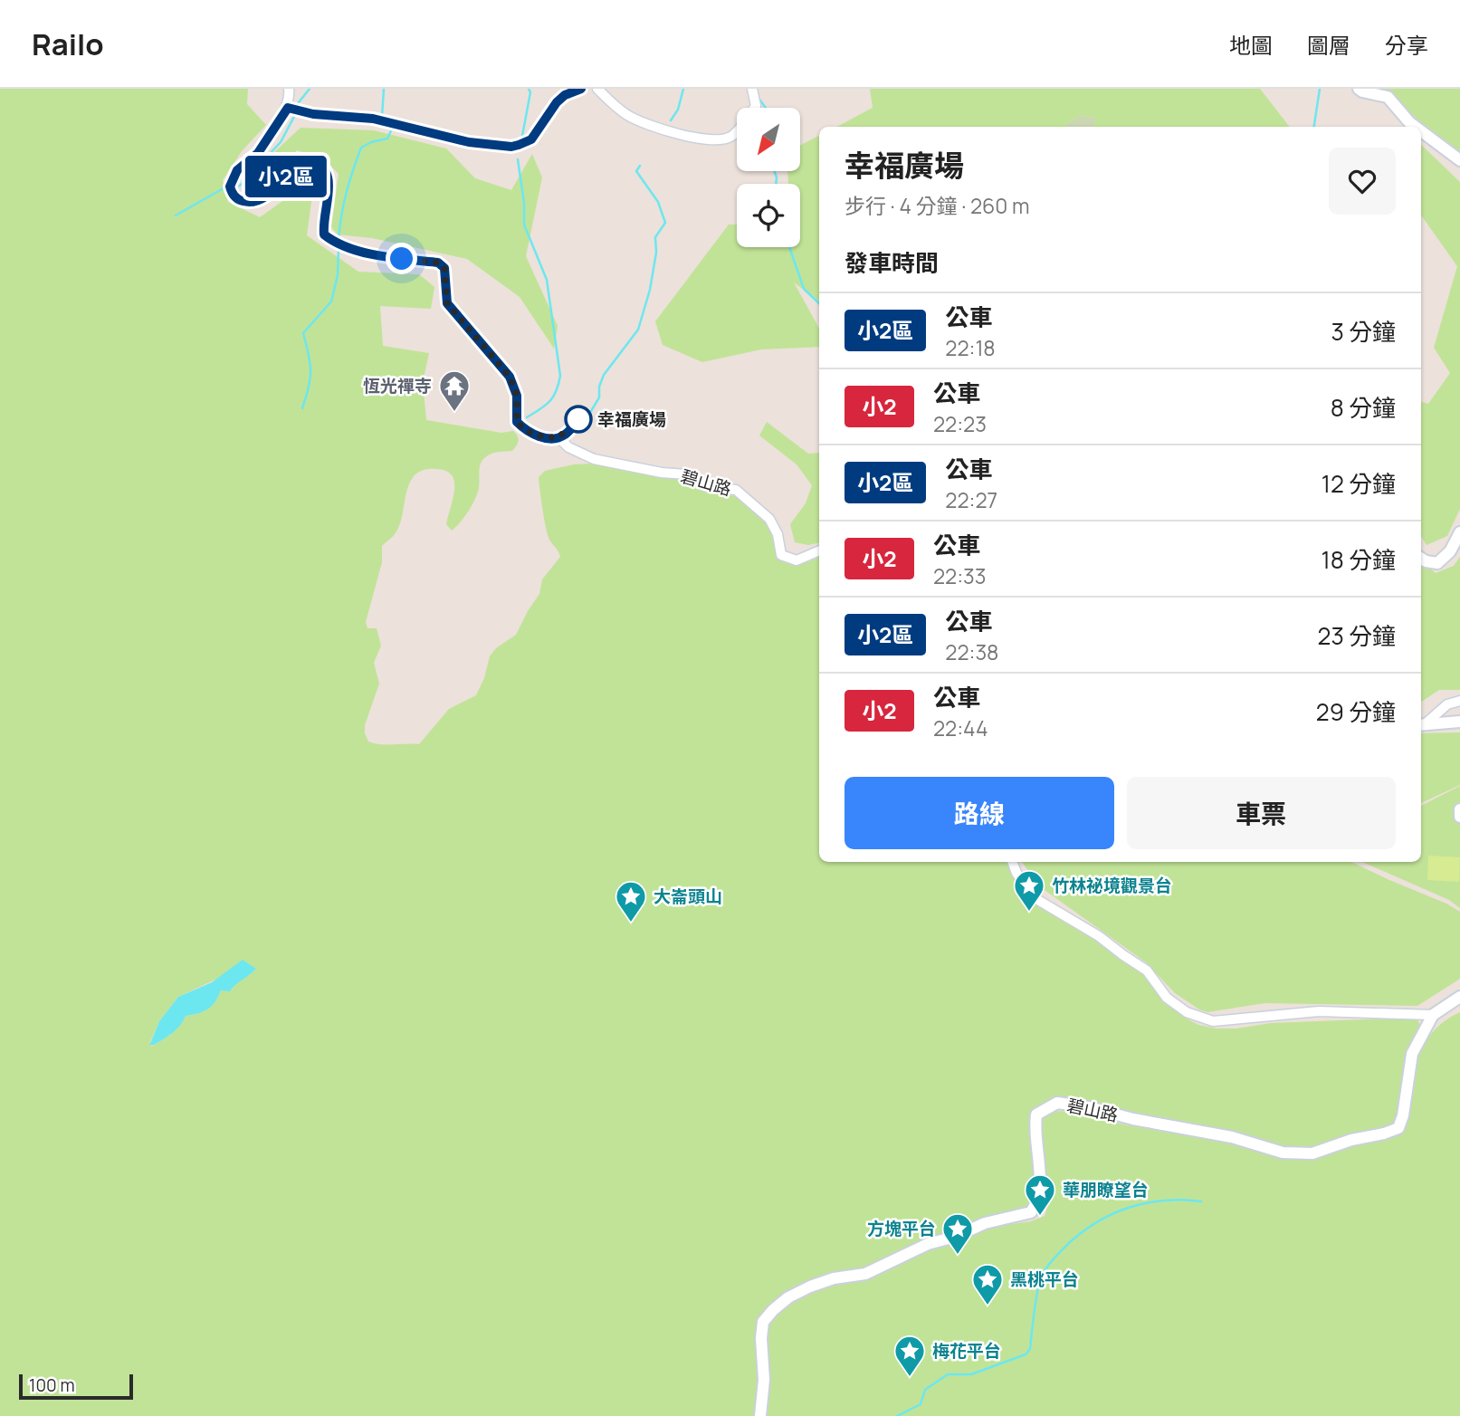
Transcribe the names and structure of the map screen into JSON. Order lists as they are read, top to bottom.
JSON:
{
  "streets": {
    "street": ["碧山路"]
  },
  "places": {
    "temple": ["恆光禪寺"],
    "other": ["幸福廣場"],
    "place": [
      "竹林祕境觀景台",
      "大崙頭山",
      "華朋瞭望台",
      "方塊平台",
      "黑桃平台",
      "梅花平台"
    ]
  },
  "lines": ["bus line 小2區"],
  "scale_bar": "100 m",
  "north": "bottom left",
  "page": {
    "header": "Railo",
    "nav": ["地圖", "圖層", "分享"],
    "on_map": "小2區",
    "heading": [
      ["幸福廣場", "步行 · 4 分鐘 · 260 m"],
      "發車時間"
    ],
    "list": [
      {
        "mark": "小2區",
        "name": "公車",
        "note": "22:18",
        "value": "3 分鐘"
      },
      {
        "mark": "小2",
        "name": "公車",
        "note": "22:23",
        "value": "8 分鐘"
      },
      {
        "mark": "小2區",
        "name": "公車",
        "note": "22:27",
        "value": "12 分鐘"
      },
      {
        "mark": "小2",
        "name": "公車",
        "note": "22:33",
        "value": "18 分鐘"
      },
      {
        "mark": "小2區",
        "name": "公車",
        "note": "22:38",
        "value": "23 分鐘"
      },
      {
        "mark": "小2",
        "name": "公車",
        "note": "22:44",
        "value": "29 分鐘"
      }
    ],
    "buttons": ["路線", "車票"],
    "scale": "100 m"
  }
}
